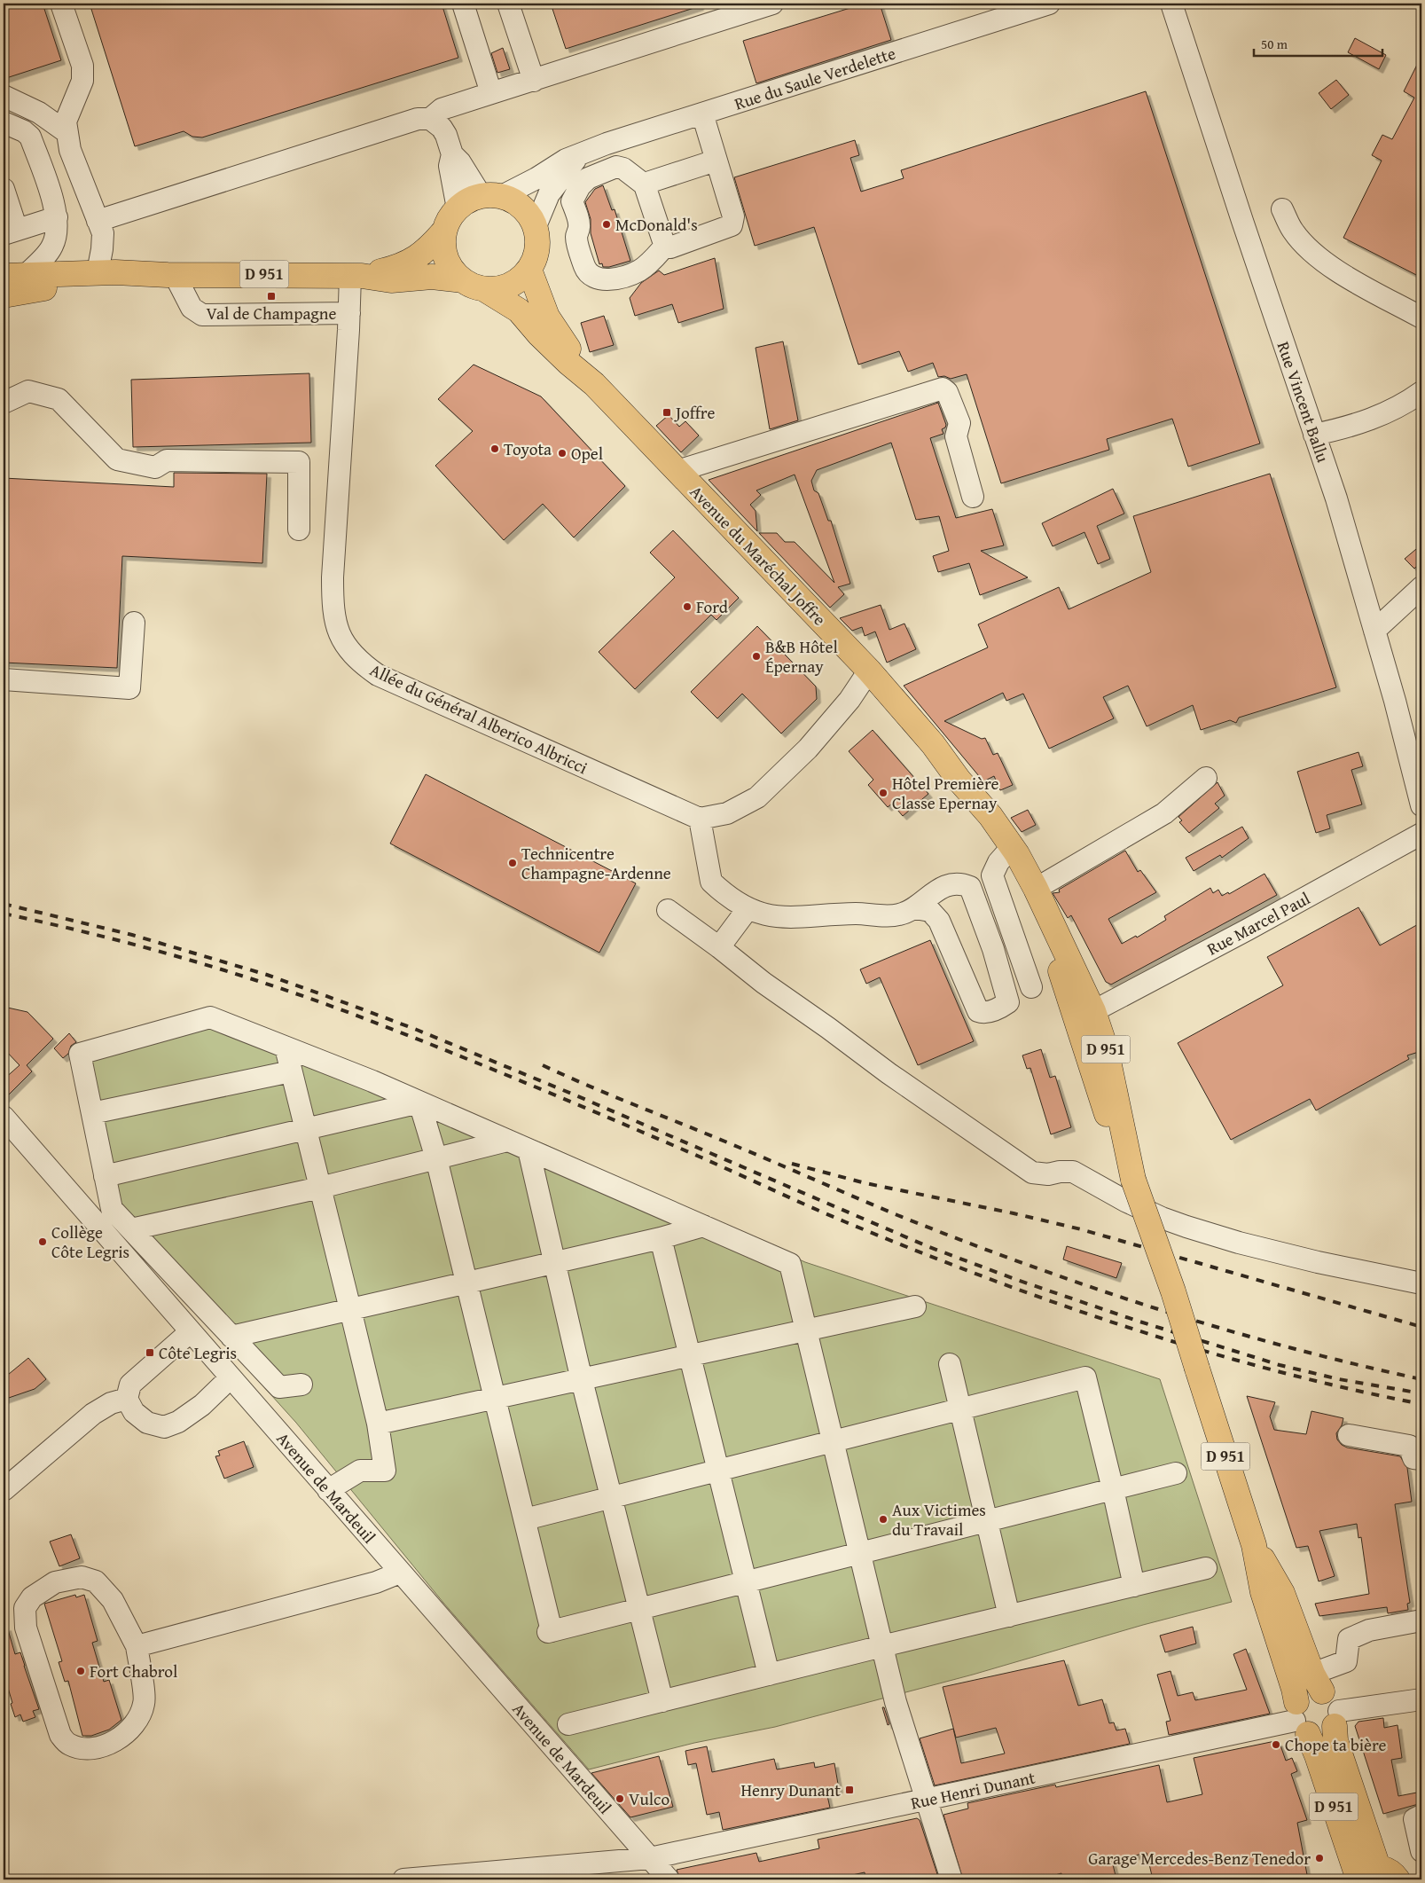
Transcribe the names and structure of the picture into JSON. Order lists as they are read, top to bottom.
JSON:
{
  "streets": {
    "main road": ["D 951", "Avenue du Maréchal Joffre"],
    "street": [
      "Rue du Saule Verdelette",
      "Rue Vincent Ballu",
      "Allée du Général Alberico Albricci",
      "Rue Marcel Paul",
      "Avenue de Mardeuil",
      "Rue Henri Dunant"
    ]
  },
  "crossings": [
    ["Rue du Saule Verdelette", "D 951"],
    ["Rue du Saule Verdelette", "Avenue du Maréchal Joffre"],
    ["D 951", "Avenue du Maréchal Joffre"],
    ["D 951", "Allée du Général Alberico Albricci"],
    ["D 951", "Rue Henri Dunant"],
    ["Avenue du Maréchal Joffre", "Rue Marcel Paul"],
    ["Avenue de Mardeuil", "Rue Henri Dunant"]
  ],
  "places": {
    "other": [
      "McDonald's",
      "Toyota",
      "Opel",
      "Ford",
      "B&B Hôtel Épernay",
      "Hôtel Première Classe Epernay",
      "Technicentre Champagne-Ardenne",
      "Collège Côte Legris",
      "Aux Victimes du Travail",
      "Fort Chabrol",
      "Chope ta bière",
      "Vulco",
      "Garage Mercedes-Benz Tenedor"
    ],
    "transit": [
      "Val de Champagne",
      "Joffre",
      "Côte Legris",
      "Henry Dunant"
    ]
  },
  "scale_bar": "50 m"
}
